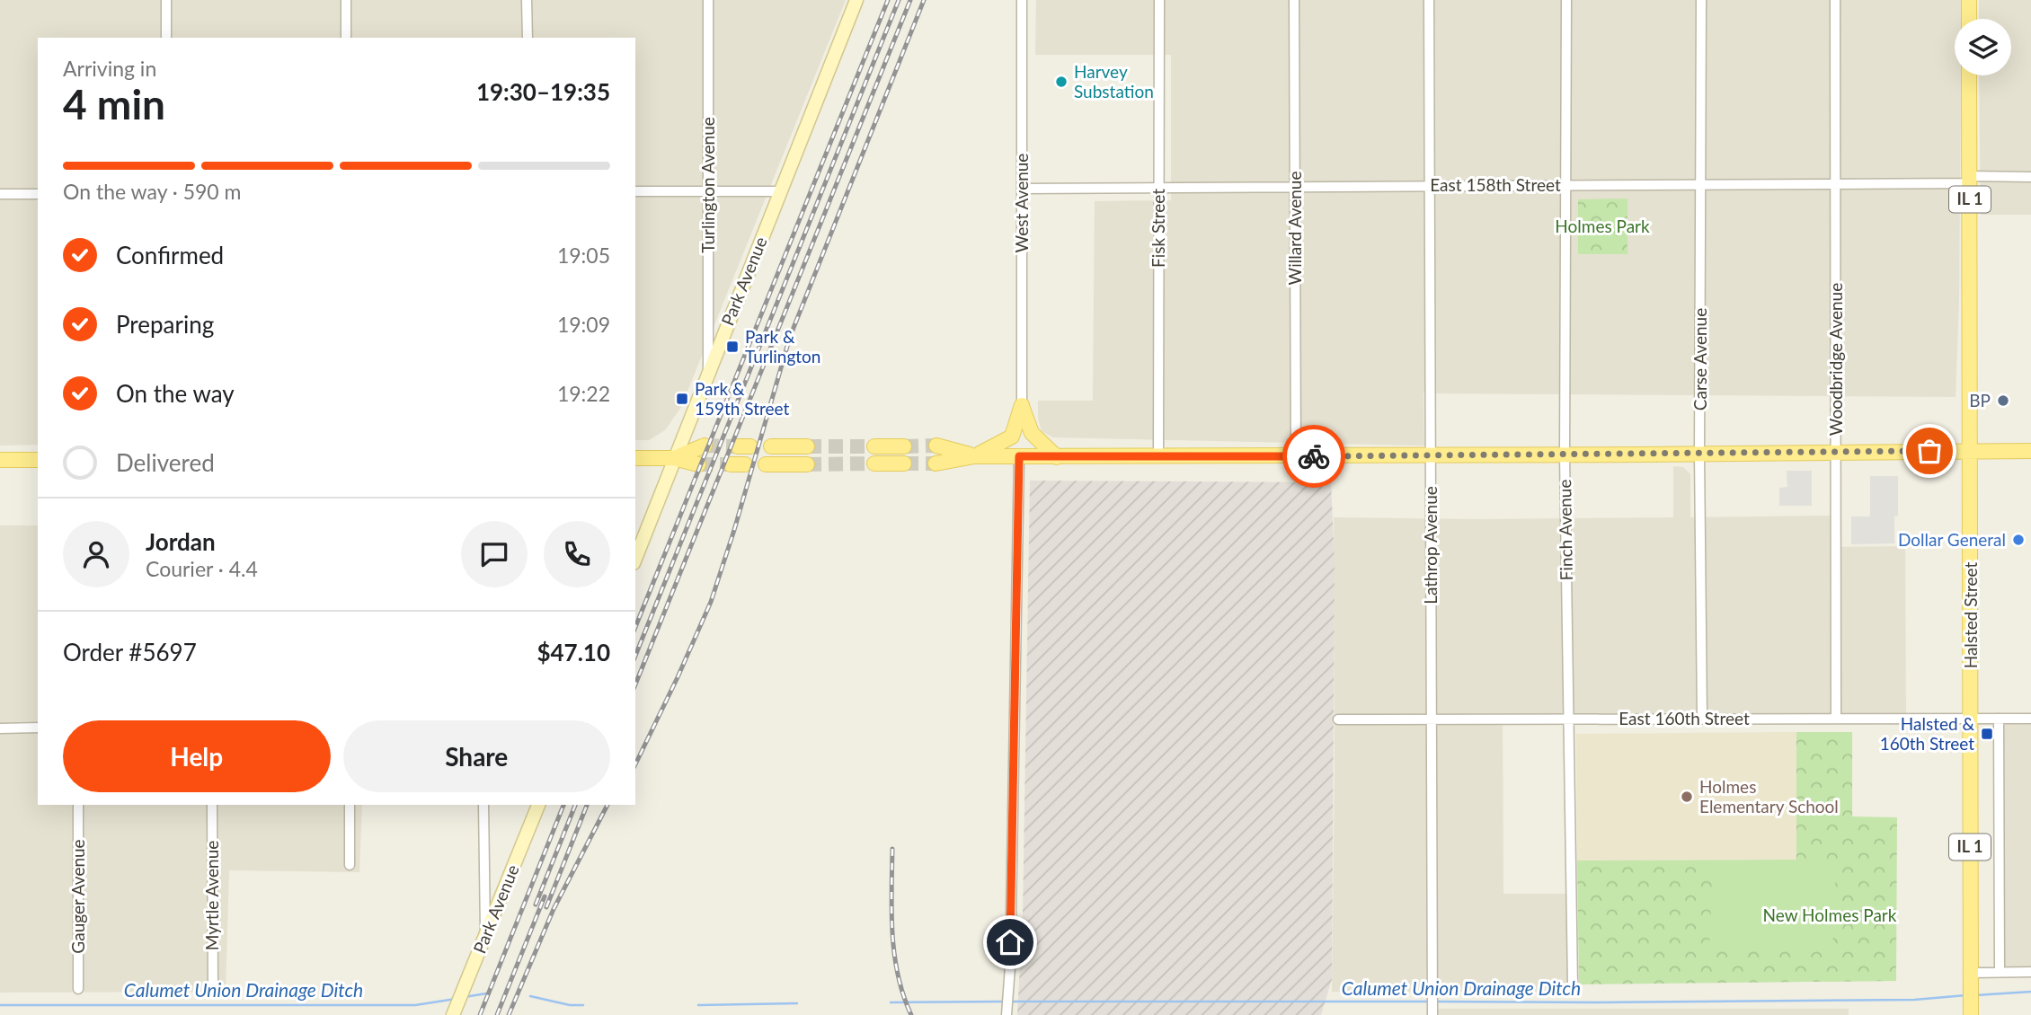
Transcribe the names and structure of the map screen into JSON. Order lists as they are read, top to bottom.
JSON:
{
  "streets": {
    "main road": ["IL 1", "Halsted Street"],
    "street": [
      "Turlington Avenue",
      "East 158th Street",
      "West Avenue",
      "Fisk Street",
      "Willard Avenue",
      "Park Avenue",
      "Carse Avenue",
      "Woodbridge Avenue",
      "Finch Avenue",
      "Lathrop Avenue",
      "East 160th Street",
      "Myrtle Avenue",
      "Gauger Avenue"
    ]
  },
  "crossings": [
    ["Turlington Avenue", "Park Avenue"],
    ["East 158th Street", "West Avenue"],
    ["East 158th Street", "Fisk Street"],
    ["East 158th Street", "Willard Avenue"],
    ["East 158th Street", "Carse Avenue"],
    ["East 158th Street", "Woodbridge Avenue"],
    ["East 158th Street", "Finch Avenue"],
    ["East 158th Street", "Lathrop Avenue"],
    ["East 158th Street", "Halsted Street"],
    ["Carse Avenue", "East 160th Street"],
    ["Woodbridge Avenue", "East 160th Street"],
    ["Finch Avenue", "East 160th Street"],
    ["Lathrop Avenue", "East 160th Street"],
    ["Halsted Street", "East 160th Street"]
  ],
  "water": ["Calumet Union Drainage Ditch"],
  "parks": ["Holmes Park", "New Holmes Park"],
  "places": {
    "other": [
      "Harvey Substation",
      "BP",
      "Dollar General",
      "Holmes Elementary School"
    ],
    "transit": ["Park & Turlington", "Park & 159th Street", "Halsted & 160th Street"]
  },
  "page": {
    "heading": ["4 min", "Arriving in", "19:30–19:35"],
    "panel": [
      "Jordan",
      "Courier · 4.4",
      "Order #5697",
      "$47.10"
    ],
    "bar": "On the way · 590 m",
    "list": [
      ["Confirmed", "19:05"],
      ["Preparing", "19:09"],
      ["On the way", "19:22"],
      "Delivered"
    ],
    "buttons": ["Help", "Share"]
  }
}
